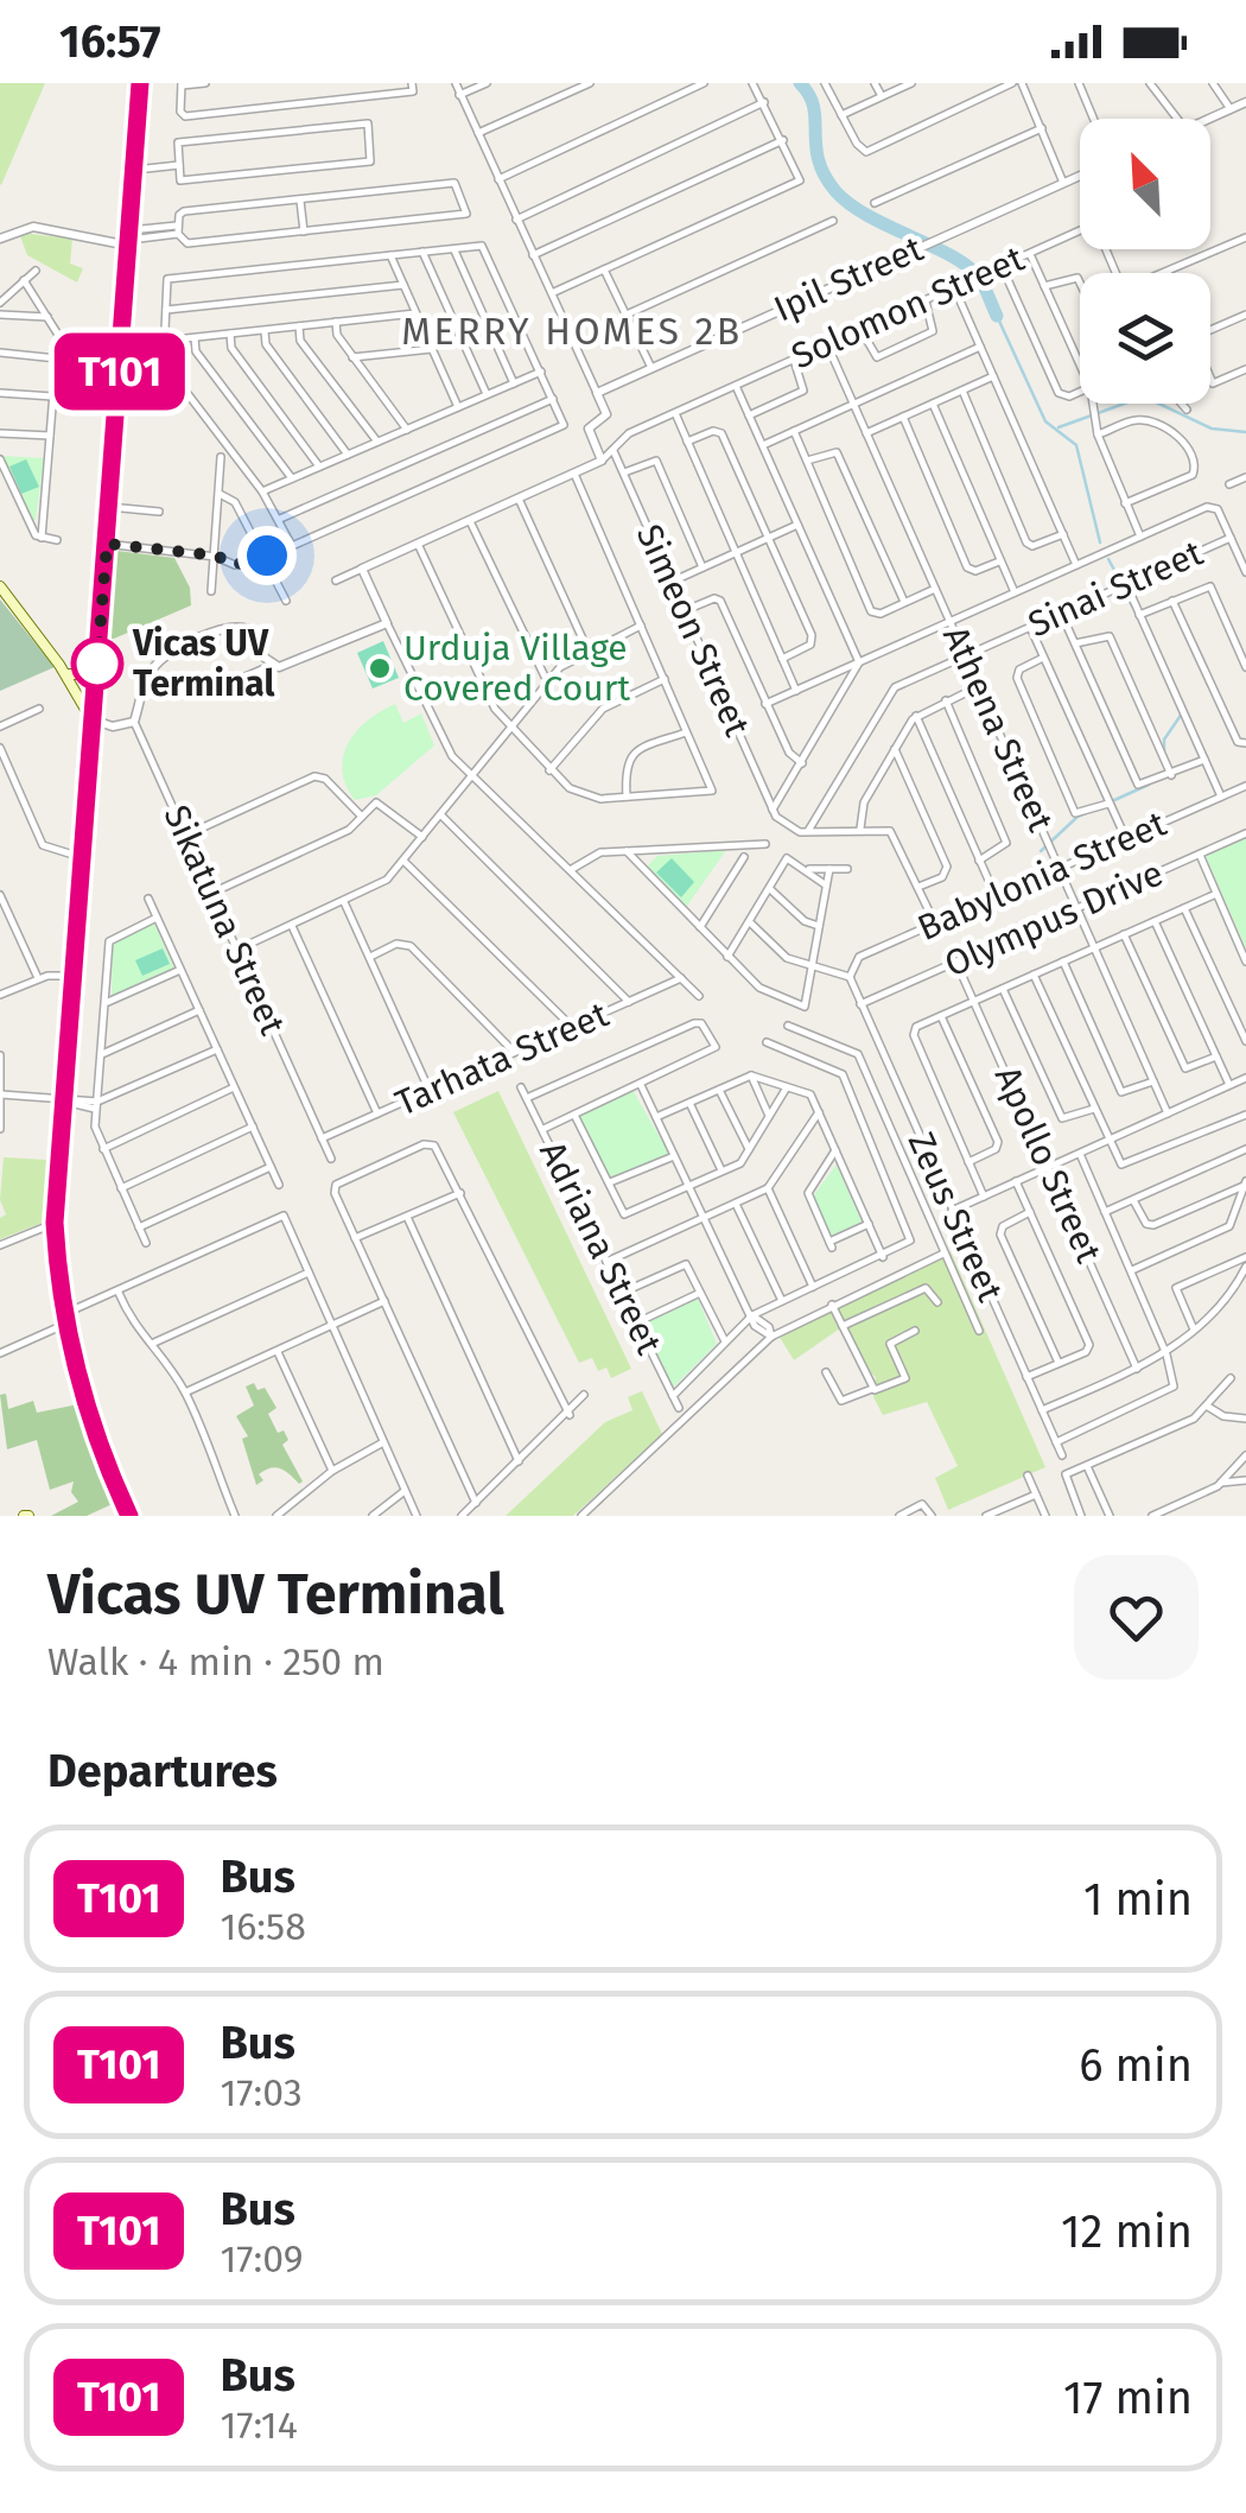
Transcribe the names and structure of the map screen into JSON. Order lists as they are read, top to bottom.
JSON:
{
  "streets": {
    "street": [
      "Ipil Street",
      "Solomon Street",
      "Sinai Street",
      "Simeon Street",
      "Athena Street",
      "Babylonia Street",
      "Olympus Drive",
      "Sikatuna Street",
      "Tarhata Street",
      "Apollo Street",
      "Zeus Street",
      "Adriana Street"
    ]
  },
  "crossings": [
    ["Solomon Street", "Simeon Street"],
    ["Solomon Street", "Athena Street"],
    ["Sinai Street", "Athena Street"],
    ["Athena Street", "Babylonia Street"],
    ["Athena Street", "Olympus Drive"],
    ["Babylonia Street", "Zeus Street"],
    ["Olympus Drive", "Apollo Street"],
    ["Olympus Drive", "Zeus Street"],
    ["Sikatuna Street", "Tarhata Street"]
  ],
  "districts": ["MERRY HOMES 2B"],
  "places": ["Vicas UV Terminal", "Urduja Village Covered Court"],
  "lines": ["bus line T101"],
  "north": "top left",
  "page": {
    "status": "16:57",
    "on_map": "T101",
    "heading": [
      ["Vicas UV Terminal", "Walk · 4 min · 250 m"],
      "Departures"
    ],
    "list": [
      {
        "mark": "T101",
        "name": "Bus",
        "note": "16:58",
        "value": "1 min"
      },
      {
        "mark": "T101",
        "name": "Bus",
        "note": "17:03",
        "value": "6 min"
      },
      {
        "mark": "T101",
        "name": "Bus",
        "note": "17:09",
        "value": "12 min"
      },
      {
        "mark": "T101",
        "name": "Bus",
        "note": "17:14",
        "value": "17 min"
      }
    ]
  }
}
